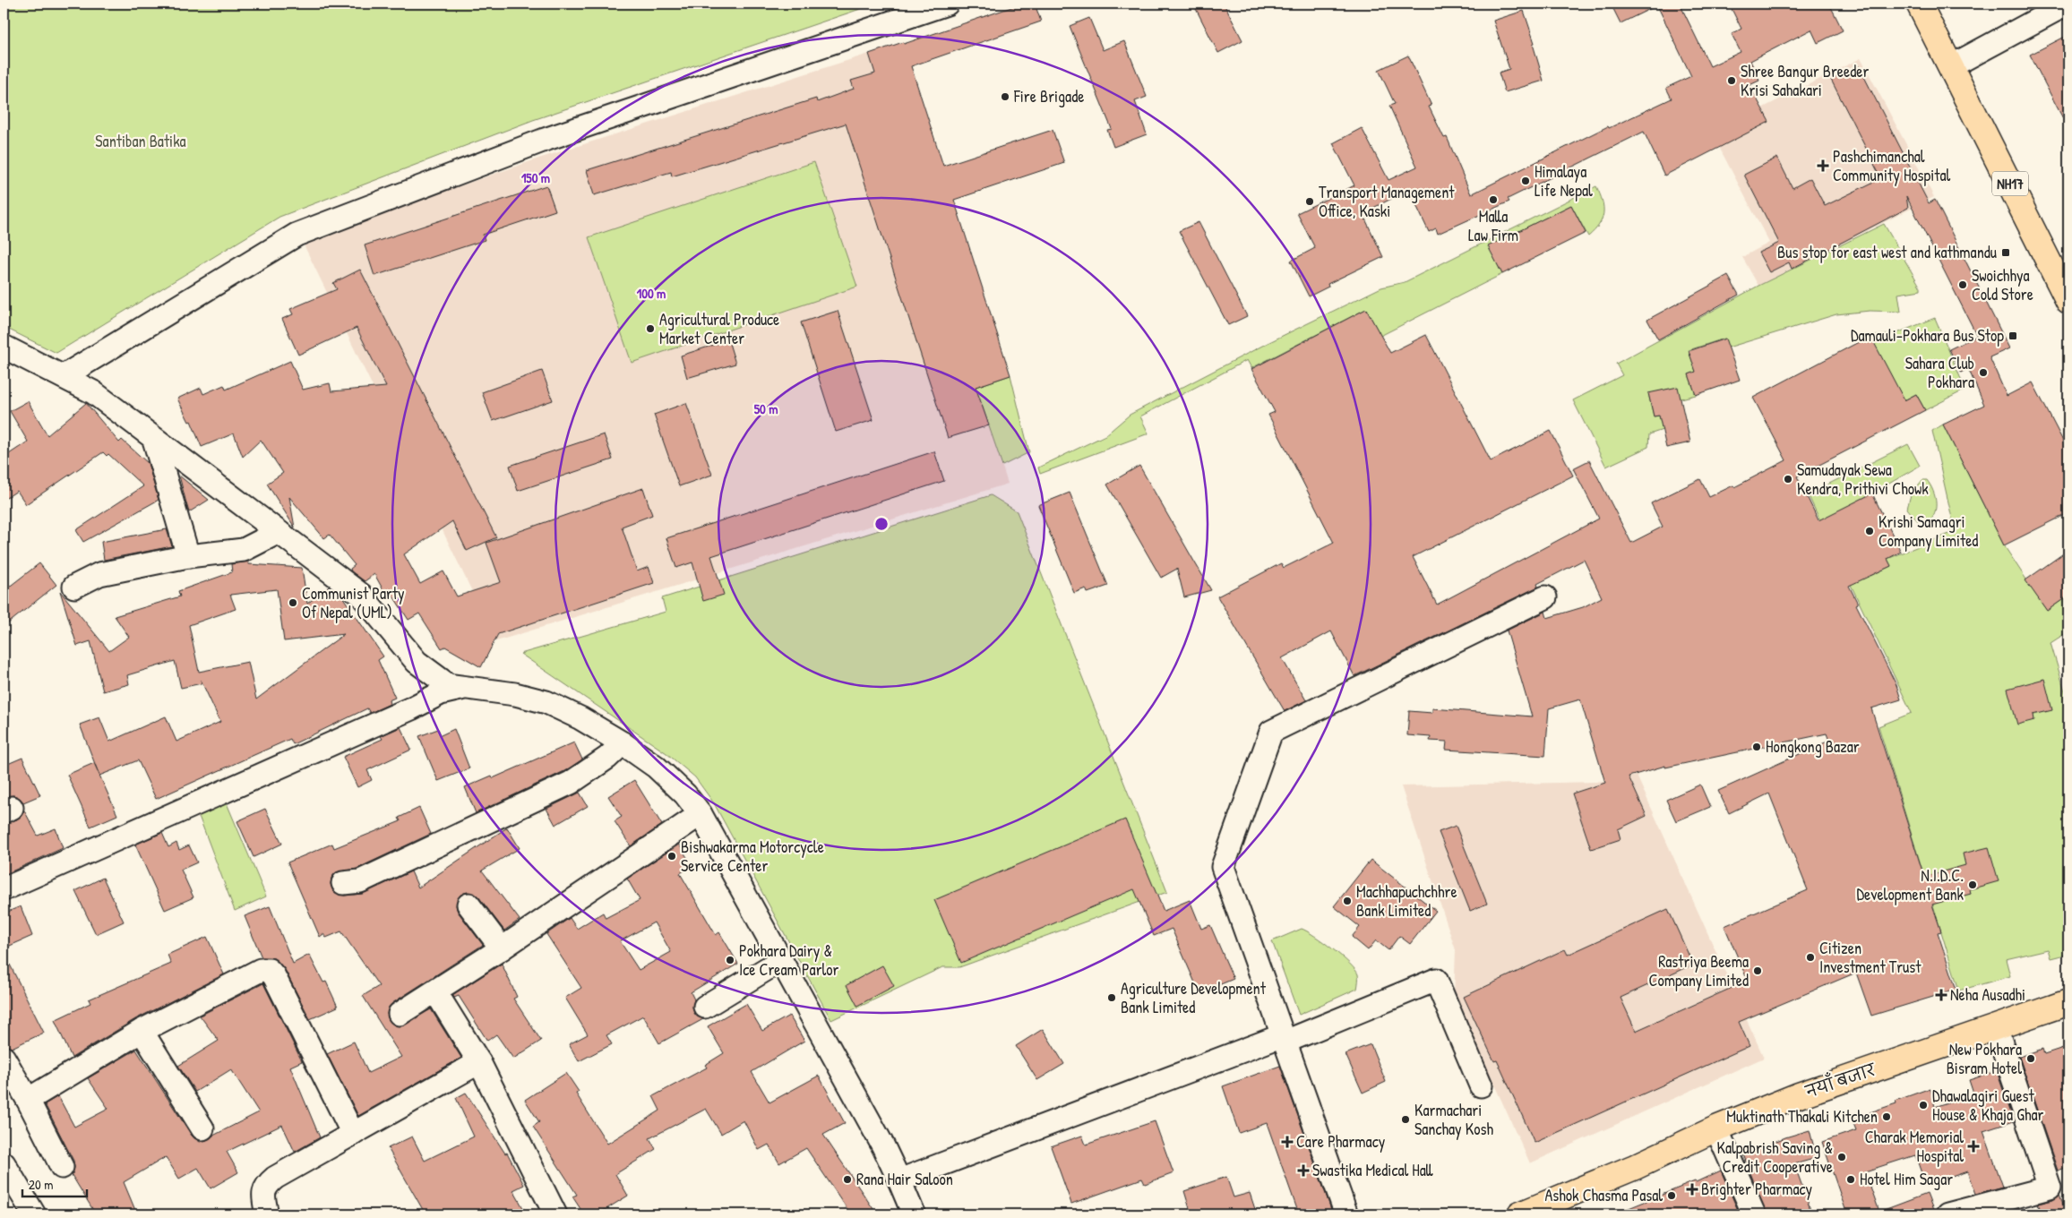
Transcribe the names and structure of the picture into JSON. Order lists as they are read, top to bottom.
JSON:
{
  "streets": {
    "main road": ["NH17", "नयाँ बजार"]
  },
  "parks": ["Santiban Batika"],
  "places": {
    "other": [
      "Shree Bangur Breeder Krisi Sahakari",
      "Fire Brigade",
      "Himalaya Life Nepal",
      "Malla Law Firm",
      "Transport Management Office, Kaski",
      "Swoichhya Cold Store",
      "Agricultural Produce Market Center",
      "Sahara Club Pokhara",
      "Samudayak Sewa Kendra, Prithivi Chowk",
      "Krishi Samagri Company Limited",
      "Communist Party Of Nepal (UML)",
      "Hongkong Bazar",
      "Bishwakarma Motorcycle Service Center",
      "N.I.D.C. Development Bank",
      "Machhapuchchhre Bank Limited",
      "Citizen Investment Trust",
      "Pokhara Dairy & Ice Cream Parlor",
      "Rastriya Beema Company Limited",
      "Agriculture Development Bank Limited",
      "New Pokhara Bisram Hotel",
      "Dhawalagiri Guest House & Khaja Ghar",
      "Muktinath Thakali Kitchen",
      "Karmachari Sanchay Kosh",
      "Kalpabrish Saving & Credit Cooperative",
      "Rana Hair Saloon",
      "Hotel Him Sagar",
      "Ashok Chasma Pasal"
    ],
    "health": [
      "Pashchimanchal Community Hospital",
      "Neha Ausadhi",
      "Care Pharmacy",
      "Charak Memorial Hospital",
      "Swastika Medical Hall",
      "Brighter Pharmacy"
    ],
    "transit": ["Bus stop for east west and kathmandu", "Damauli-Pokhara Bus Stop"]
  },
  "scale_bar": "20 m",
  "rings": ["150 m", "100 m", "50 m"]
}
